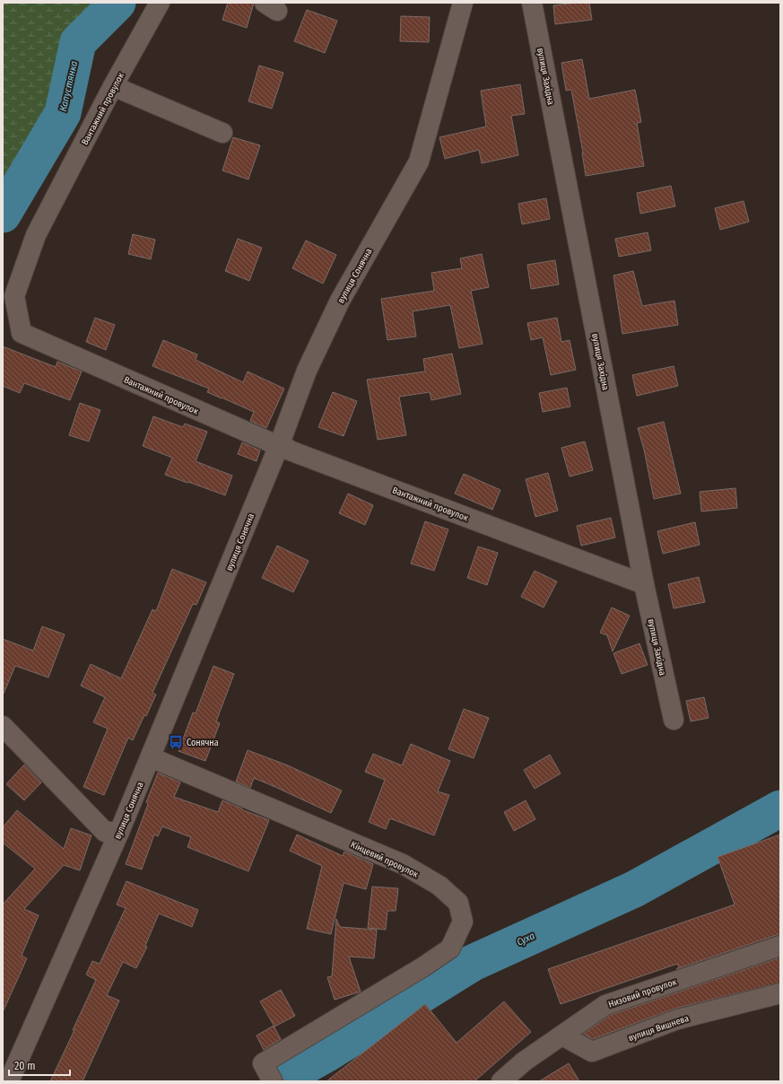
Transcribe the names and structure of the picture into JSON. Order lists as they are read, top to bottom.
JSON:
{
  "streets": {
    "street": [
      "вулиця Західна",
      "Вантажний провулок",
      "вулиця Сонячна",
      "Кінцевий провулок",
      "Низовий провулок",
      "вулиця Вишнева"
    ]
  },
  "crossings": [
    ["вулиця Західна", "Вантажний провулок"],
    ["Вантажний провулок", "вулиця Сонячна"],
    ["вулиця Сонячна", "Кінцевий провулок"],
    ["Низовий провулок", "вулиця Вишнева"]
  ],
  "water": ["Капустянка", "Суха"],
  "places": {
    "bus stop": ["Сонячна"]
  },
  "scale_bar": "20 m"
}
